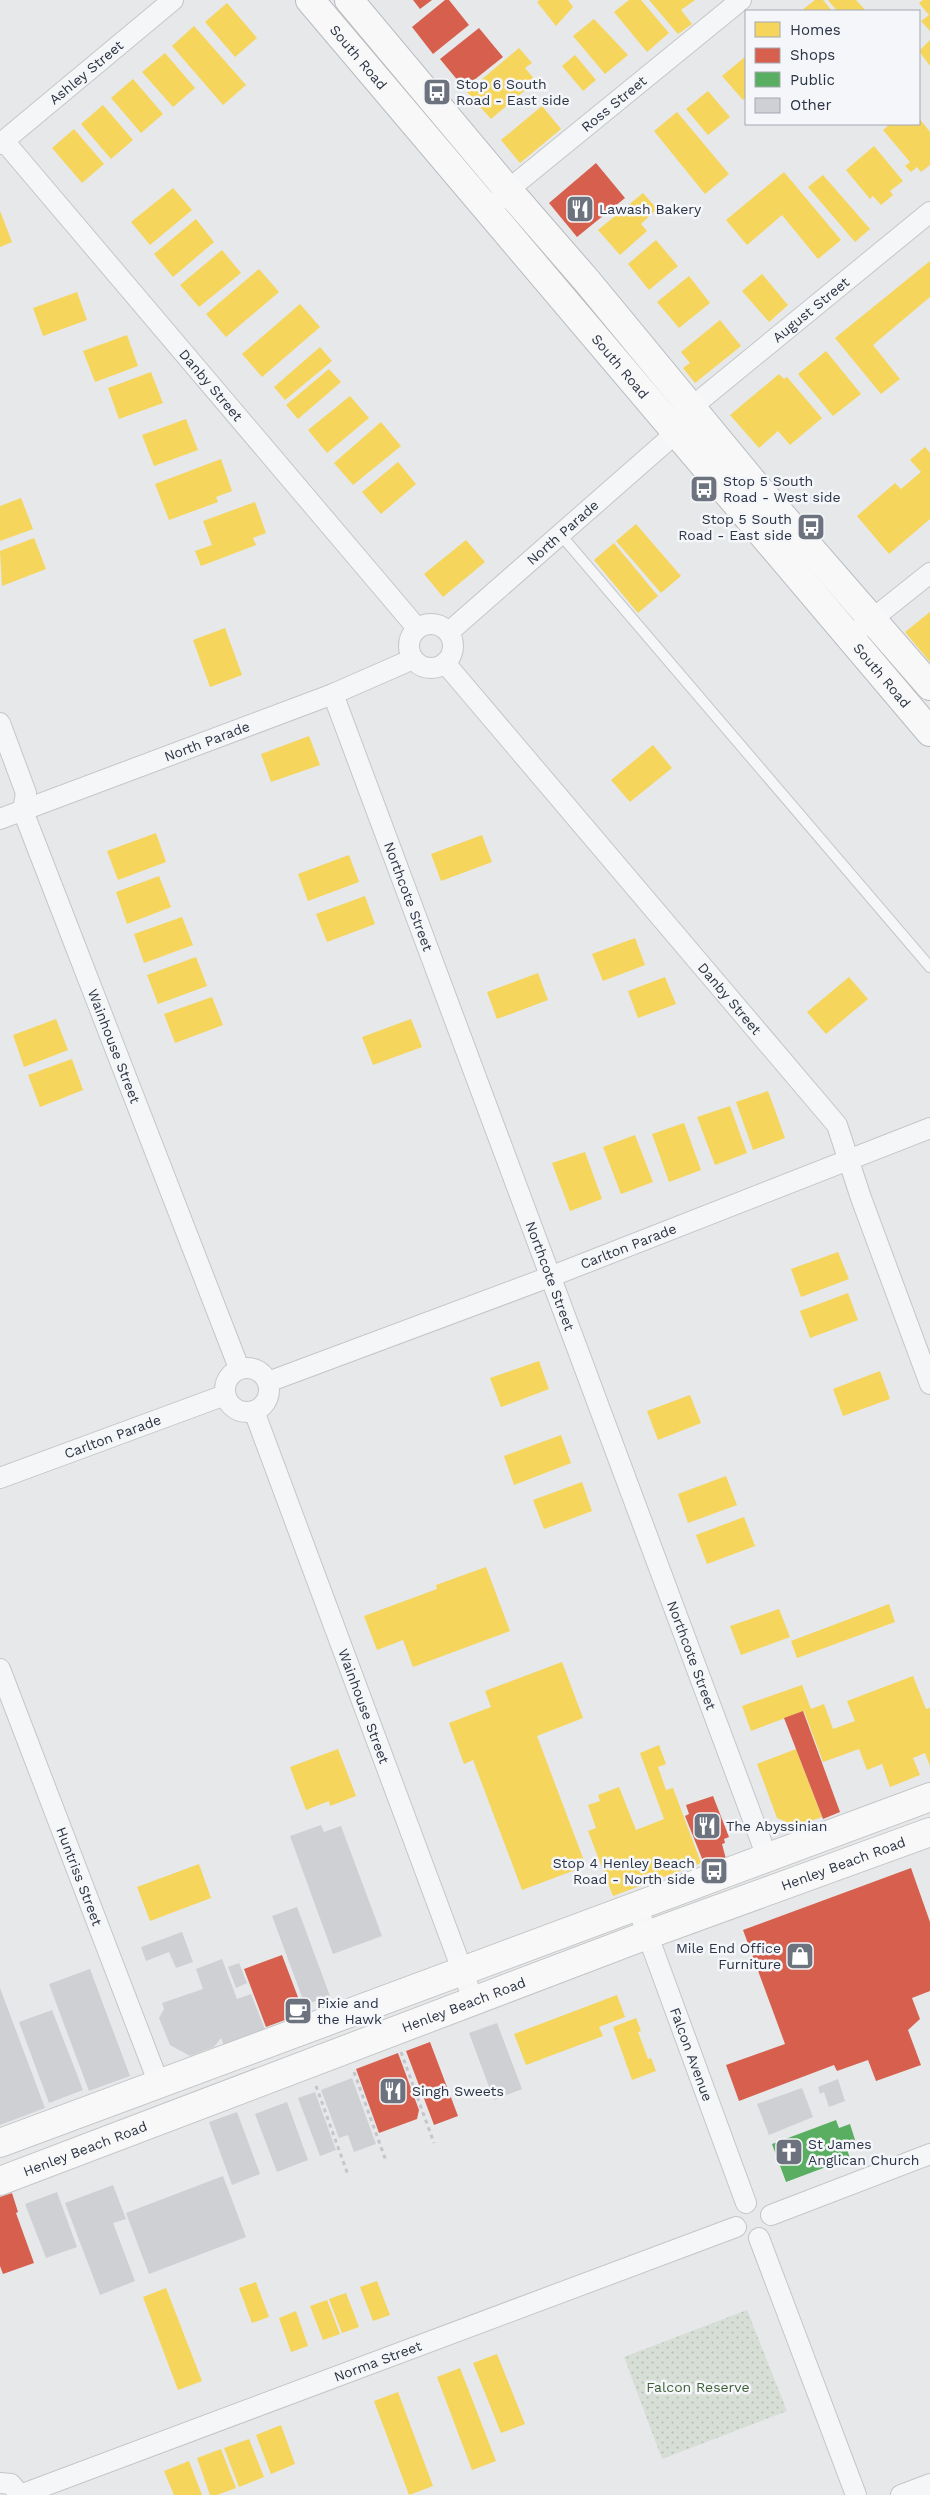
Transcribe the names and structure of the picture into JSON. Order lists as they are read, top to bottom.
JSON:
{
  "streets": {
    "main road": ["South Road", "Henley Beach Road"],
    "street": [
      "Ashley Street",
      "Ross Street",
      "August Street",
      "Danby Street",
      "North Parade",
      "Northcote Street",
      "Wainhouse Street",
      "Carlton Parade",
      "Huntriss Street",
      "Falcon Avenue",
      "Norma Street"
    ]
  },
  "crossings": [
    ["South Road", "Ross Street"],
    ["South Road", "August Street"],
    ["South Road", "North Parade"],
    ["Ashley Street", "Danby Street"],
    ["August Street", "North Parade"],
    ["Danby Street", "North Parade"],
    ["Danby Street", "Carlton Parade"],
    ["North Parade", "Northcote Street"],
    ["North Parade", "Wainhouse Street"],
    ["Northcote Street", "Carlton Parade"],
    ["Wainhouse Street", "Carlton Parade"],
    ["Wainhouse Street", "Henley Beach Road"],
    ["Henley Beach Road", "Falcon Avenue"],
    ["Falcon Avenue", "Norma Street"]
  ],
  "parks": ["Falcon Reserve"],
  "places": {
    "bus stop": [
      "Stop 6 South Road - East side",
      "Stop 5 South Road - West side",
      "Stop 5 South Road - East side",
      "Stop 4 Henley Beach Road - North side"
    ],
    "restaurant": ["Lawash Bakery", "The Abyssinian", "Singh Sweets"],
    "shop": ["Mile End Office Furniture"],
    "cafe": ["Pixie and the Hawk"],
    "church": ["St James Anglican Church"]
  },
  "legend": [
    "Homes",
    "Shops",
    "Public",
    "Other"
  ]
}
